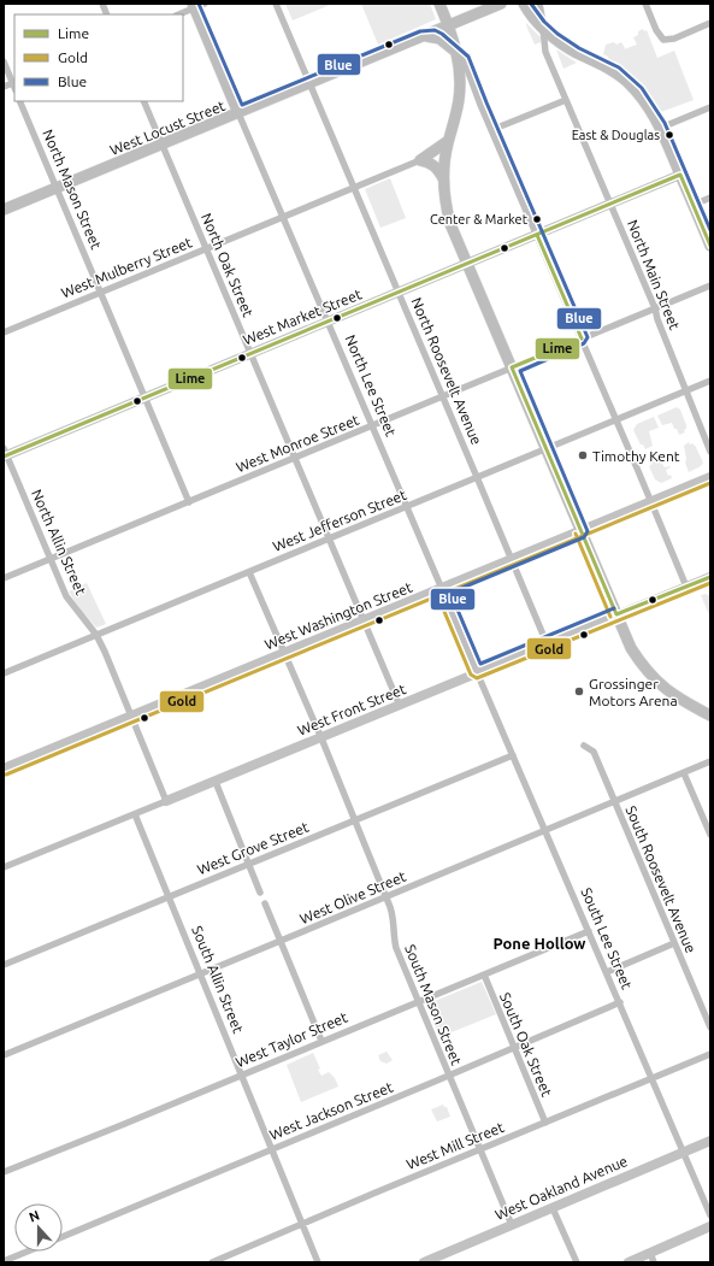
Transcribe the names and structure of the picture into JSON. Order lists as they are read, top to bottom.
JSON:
{
  "streets": {
    "main road": ["West Locust Street", "North Lee Street"],
    "street": [
      "North Mason Street",
      "North Oak Street",
      "West Mulberry Street",
      "North Main Street",
      "West Market Street",
      "North Roosevelt Avenue",
      "West Monroe Street",
      "West Jefferson Street",
      "North Allin Street",
      "West Washington Street",
      "West Front Street",
      "West Grove Street",
      "South Roosevelt Avenue",
      "West Olive Street",
      "South Lee Street",
      "South Allin Street",
      "South Mason Street",
      "West Taylor Street",
      "South Oak Street",
      "West Jackson Street",
      "West Mill Street",
      "West Oakland Avenue"
    ]
  },
  "crossings": [
    ["West Locust Street", "North Mason Street"],
    ["West Locust Street", "North Oak Street"],
    ["West Locust Street", "North Roosevelt Avenue"],
    ["West Locust Street", "North Lee Street"],
    ["North Mason Street", "West Mulberry Street"],
    ["North Mason Street", "West Market Street"],
    ["North Mason Street", "West Monroe Street"],
    ["North Oak Street", "West Mulberry Street"],
    ["North Oak Street", "West Market Street"],
    ["North Oak Street", "West Monroe Street"],
    ["North Oak Street", "West Jefferson Street"],
    ["North Oak Street", "West Washington Street"],
    ["North Oak Street", "West Front Street"],
    ["West Mulberry Street", "North Roosevelt Avenue"],
    ["West Mulberry Street", "North Lee Street"],
    ["North Main Street", "West Market Street"],
    ["North Main Street", "West Monroe Street"],
    ["North Main Street", "West Jefferson Street"],
    ["West Market Street", "North Roosevelt Avenue"],
    ["West Market Street", "North Lee Street"],
    ["West Market Street", "North Allin Street"],
    ["North Roosevelt Avenue", "West Monroe Street"],
    ["North Roosevelt Avenue", "West Jefferson Street"],
    ["North Roosevelt Avenue", "West Washington Street"],
    ["North Roosevelt Avenue", "West Front Street"],
    ["North Lee Street", "West Monroe Street"],
    ["North Lee Street", "West Jefferson Street"],
    ["North Lee Street", "West Washington Street"],
    ["North Lee Street", "West Front Street"],
    ["North Lee Street", "South Lee Street"],
    ["West Monroe Street", "North Allin Street"],
    ["West Jefferson Street", "North Allin Street"],
    ["North Allin Street", "West Washington Street"],
    ["North Allin Street", "West Front Street"],
    ["West Front Street", "South Lee Street"],
    ["West Front Street", "South Allin Street"],
    ["West Front Street", "South Mason Street"],
    ["West Grove Street", "South Lee Street"],
    ["West Grove Street", "South Allin Street"],
    ["West Grove Street", "South Mason Street"],
    ["South Roosevelt Avenue", "West Olive Street"],
    ["West Olive Street", "South Lee Street"],
    ["West Olive Street", "South Allin Street"],
    ["West Olive Street", "South Mason Street"],
    ["South Lee Street", "West Taylor Street"],
    ["South Lee Street", "West Jackson Street"],
    ["South Lee Street", "West Mill Street"],
    ["South Lee Street", "West Oakland Avenue"],
    ["South Allin Street", "West Taylor Street"],
    ["South Allin Street", "West Jackson Street"],
    ["South Allin Street", "West Mill Street"],
    ["South Mason Street", "West Taylor Street"],
    ["South Mason Street", "West Jackson Street"],
    ["South Mason Street", "West Mill Street"],
    ["South Mason Street", "West Oakland Avenue"],
    ["West Taylor Street", "South Oak Street"],
    ["South Oak Street", "West Jackson Street"],
    ["South Oak Street", "West Mill Street"]
  ],
  "districts": ["Pone Hollow"],
  "places": [
    "East & Douglas",
    "Center & Market",
    "Timothy Kent",
    "Grossinger Motors Arena"
  ],
  "lines": ["transit line Blue", "transit line Lime", "transit line Gold"],
  "legend": ["Lime", "Gold", "Blue"],
  "north": "top"
}
